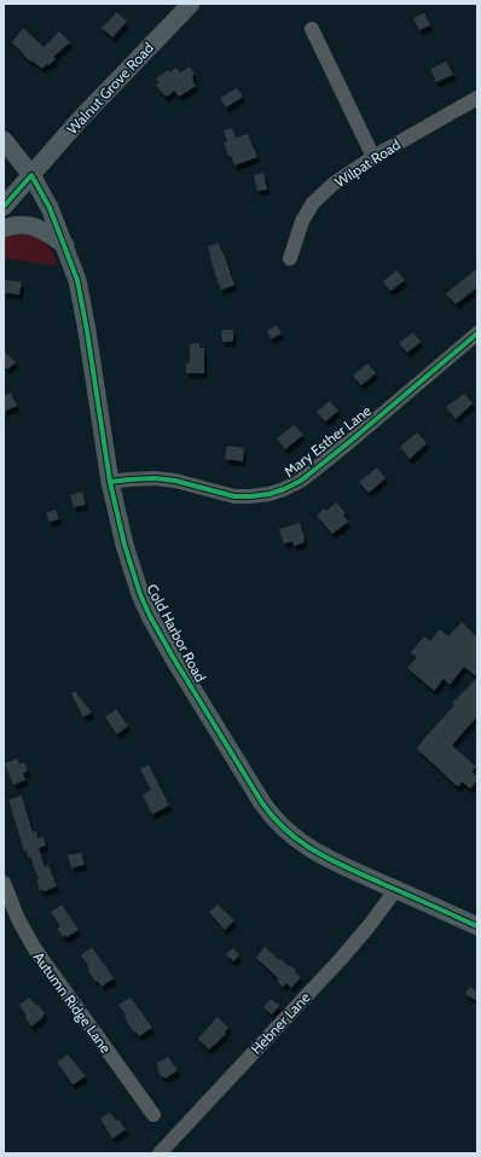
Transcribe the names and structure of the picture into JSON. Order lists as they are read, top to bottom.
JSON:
{
  "streets": {
    "main road": ["Walnut Grove Road", "Cold Harbor Road"],
    "street": [
      "Wilpat Road",
      "Mary Esther Lane",
      "Autumn Ridge Lane",
      "Hebner Lane"
    ]
  },
  "crossings": [
    ["Walnut Grove Road", "Cold Harbor Road"],
    ["Mary Esther Lane", "Cold Harbor Road"],
    ["Cold Harbor Road", "Hebner Lane"]
  ]
}
